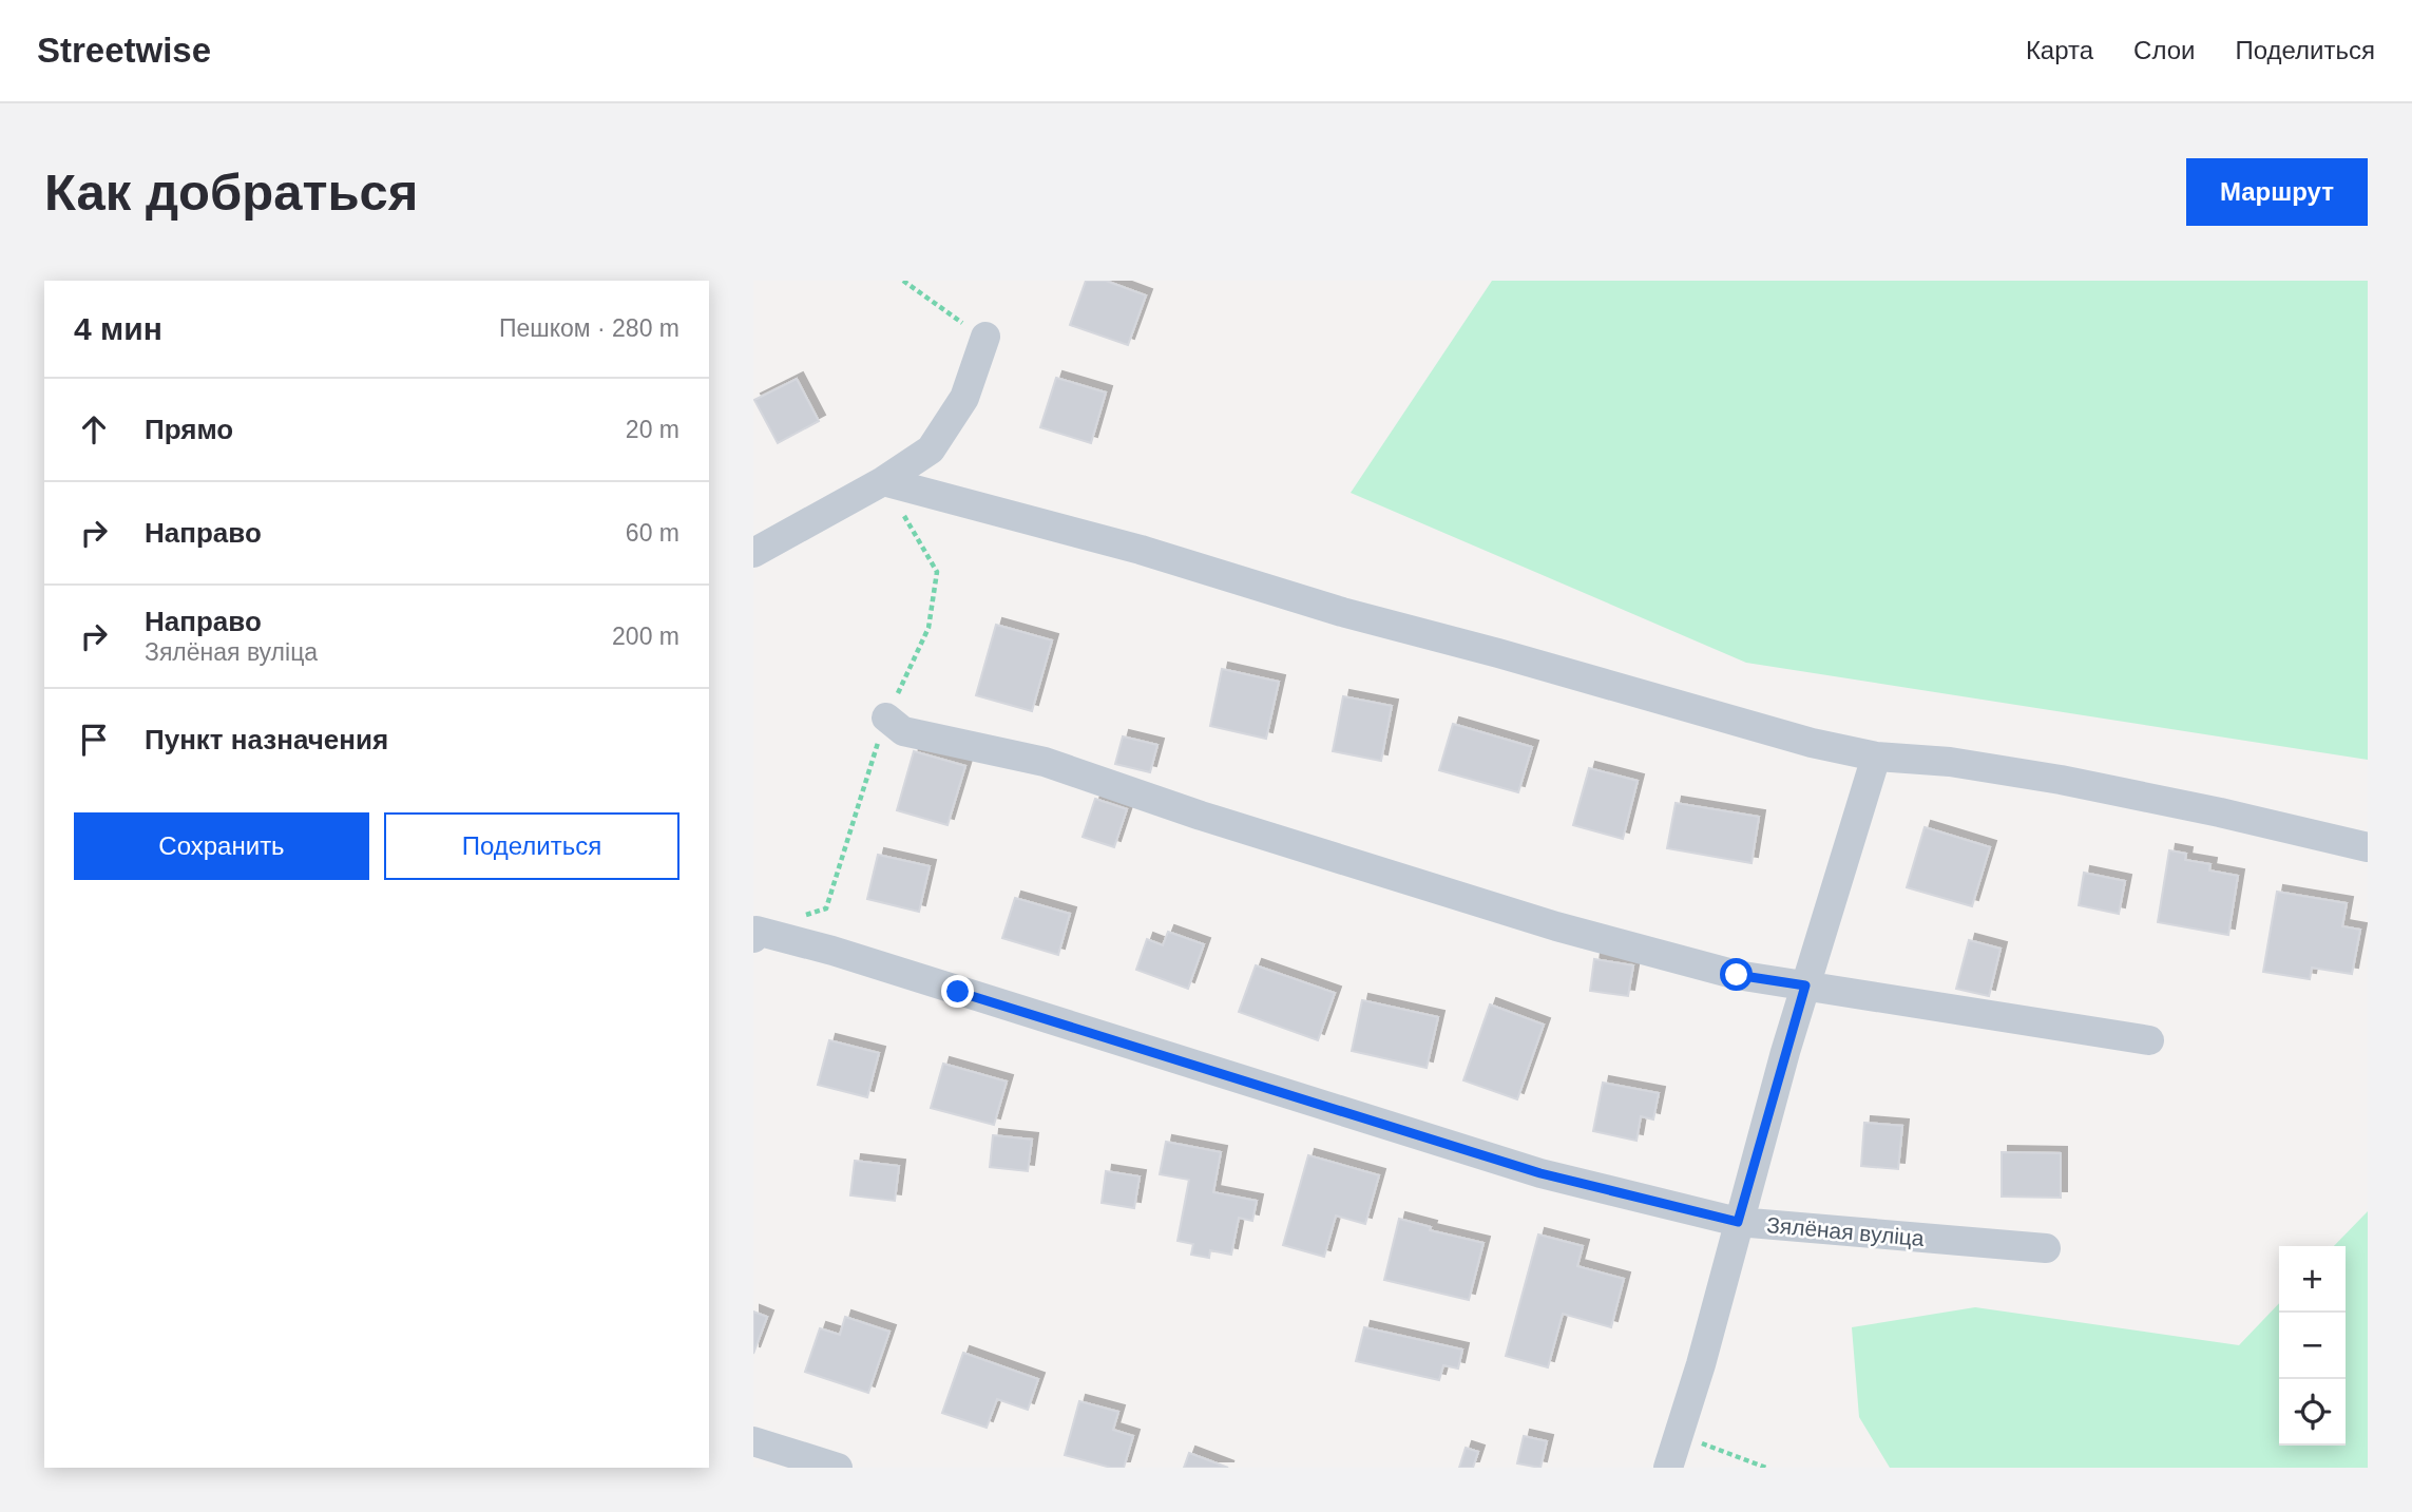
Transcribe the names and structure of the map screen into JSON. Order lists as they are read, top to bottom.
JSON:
{
  "streets": {
    "street": ["Зялёная вуліца"]
  },
  "page": {
    "header": "Streetwise",
    "nav": ["Карта", "Слои", "Поделиться"],
    "buttons": [
      "Маршрут",
      ["Сохранить", "Поделиться"]
    ],
    "title": "Как добраться",
    "heading": ["4 мин", "Пешком · 280 m"],
    "list": [
      ["Прямо", "20 m"],
      ["Направо", "60 m"],
      ["Направо", "Зялёная вуліца", "200 m"],
      "Пункт назначения"
    ],
    "map_buttons": ["+", "−"]
  }
}
